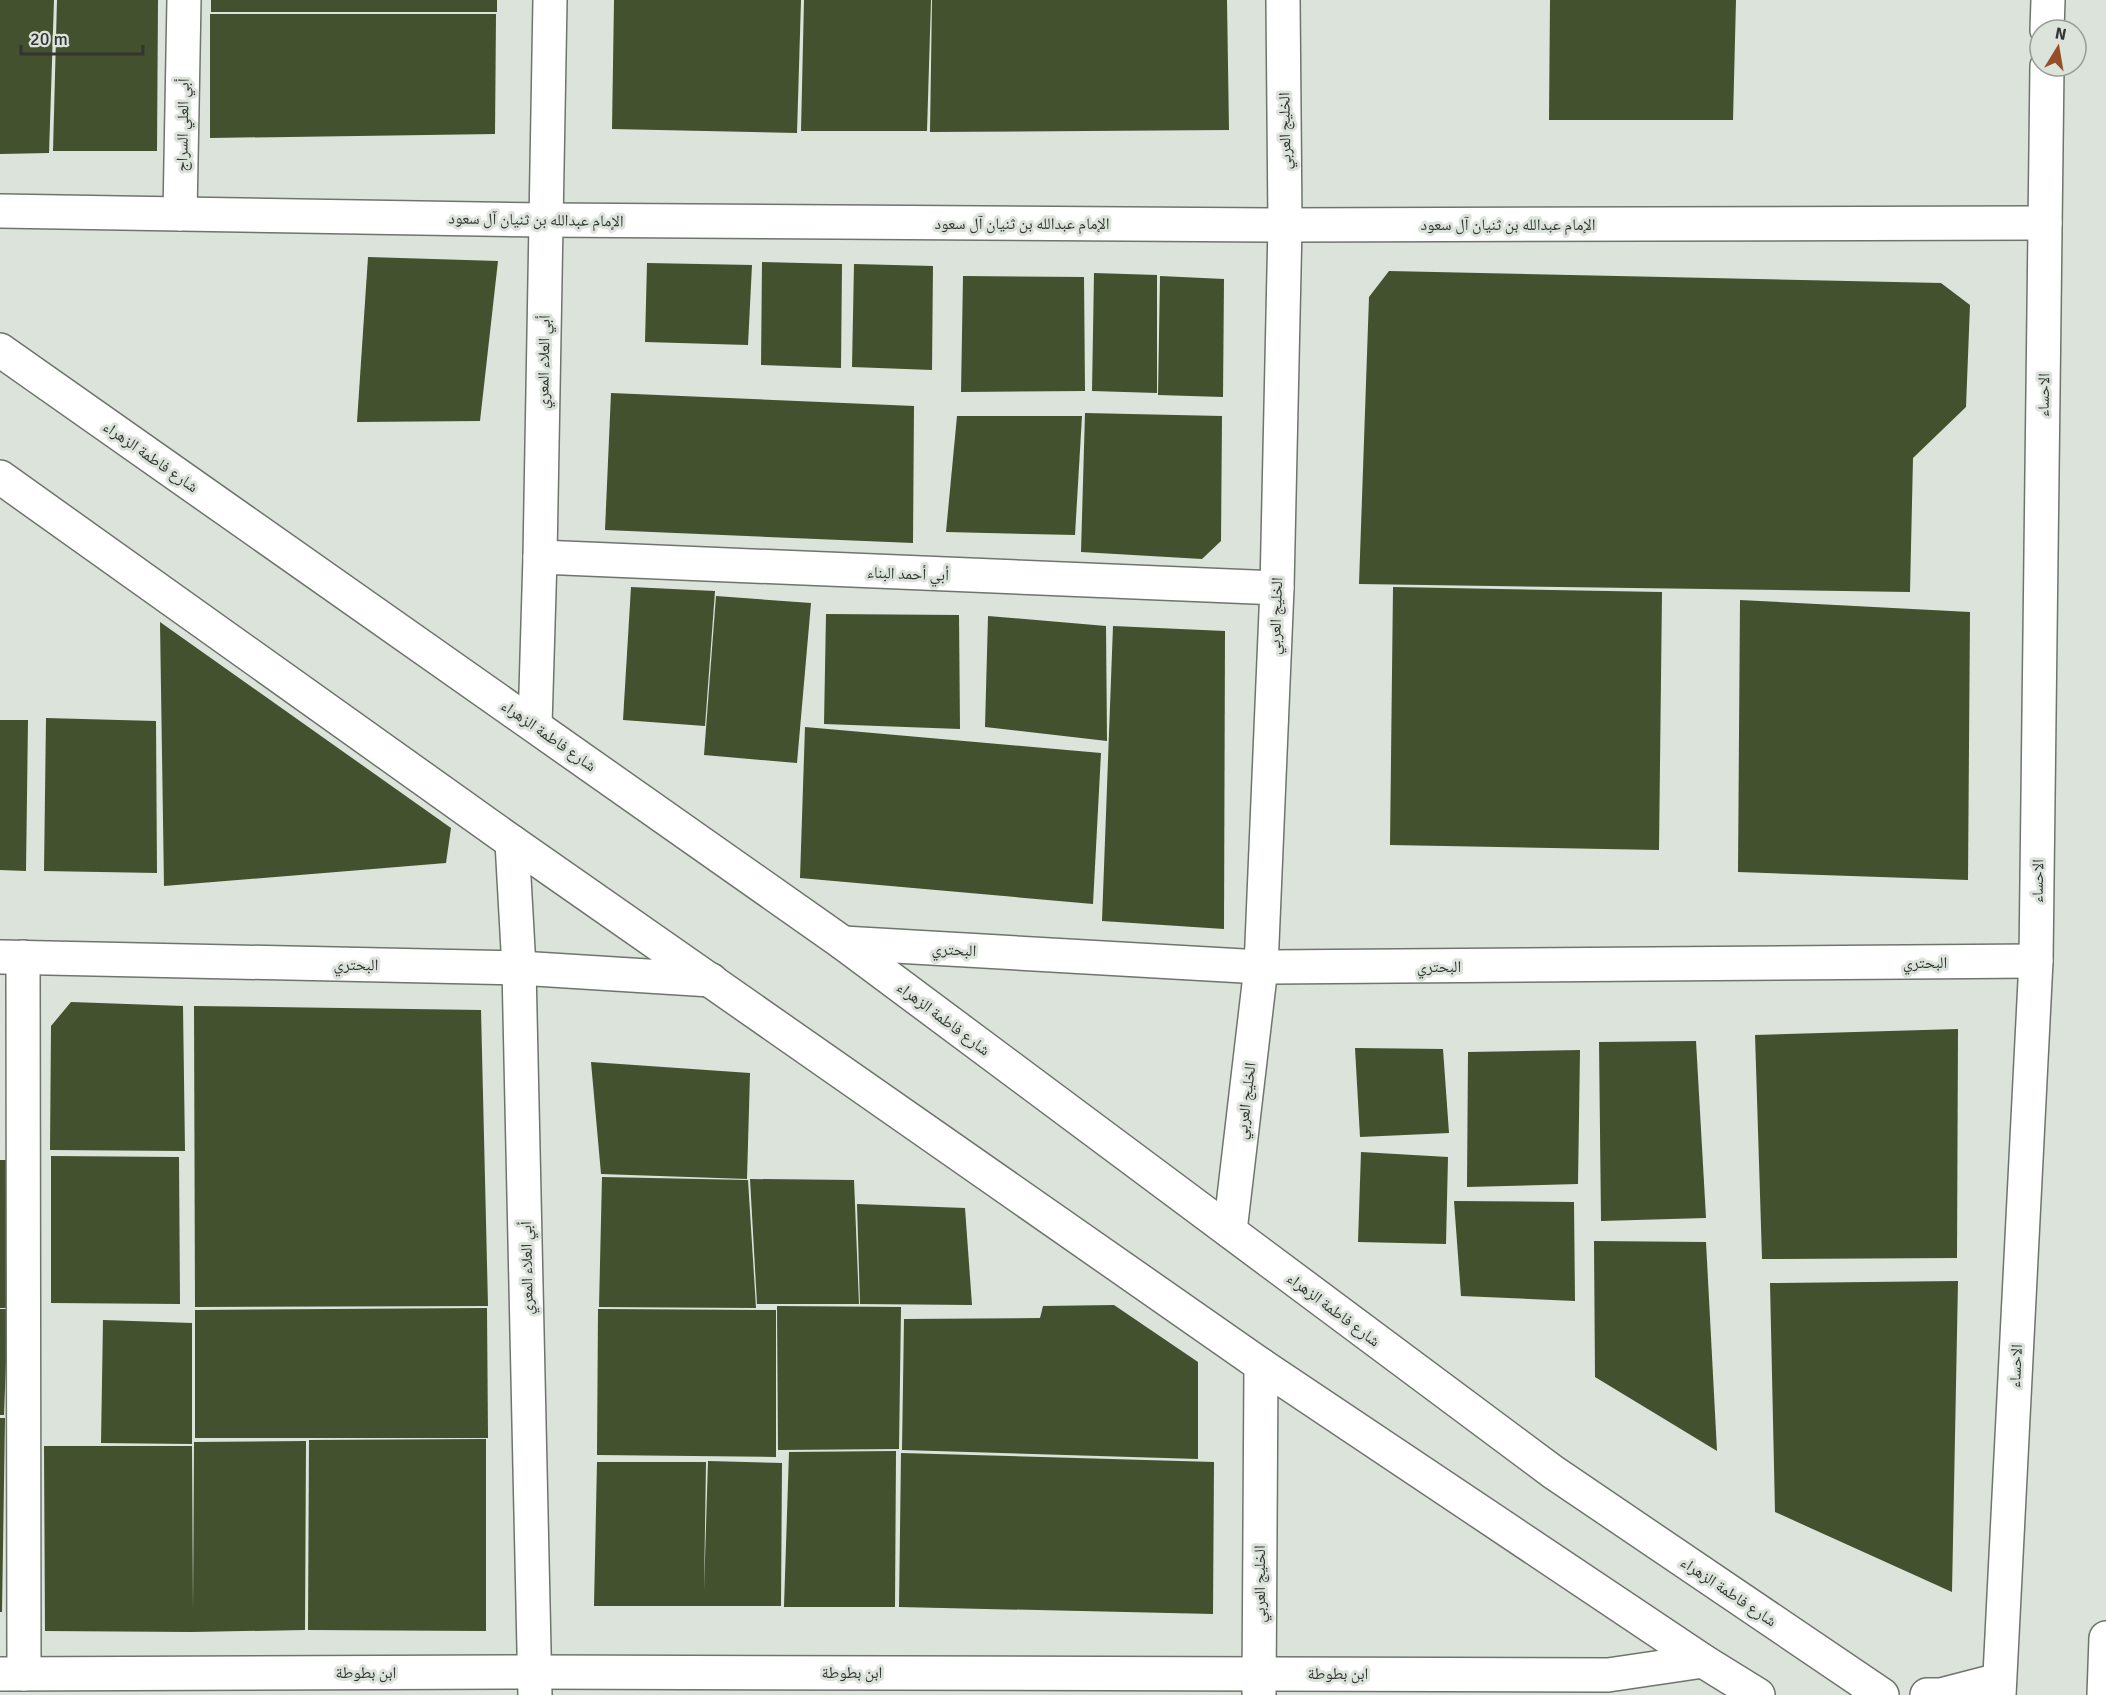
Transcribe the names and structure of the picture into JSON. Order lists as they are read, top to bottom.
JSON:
{
  "streets": {
    "street": [
      "أبي العلي السراج",
      "الخليج العربي",
      "الإمام عبدالله بن ثنيان آل سعود",
      "أبي العلاء المعري",
      "الاحساء",
      "شارع فاطمة الزهراء",
      "أبي أحمد البناء",
      "البحتري",
      "ابن بطوطة"
    ]
  },
  "crossings": [
    ["أبي العلي السراج", "الإمام عبدالله بن ثنيان آل سعود"],
    ["الخليج العربي", "الإمام عبدالله بن ثنيان آل سعود"],
    ["الخليج العربي", "شارع فاطمة الزهراء"],
    ["الخليج العربي", "أبي أحمد البناء"],
    ["الخليج العربي", "البحتري"],
    ["الخليج العربي", "ابن بطوطة"],
    ["الإمام عبدالله بن ثنيان آل سعود", "أبي العلاء المعري"],
    ["الإمام عبدالله بن ثنيان آل سعود", "الاحساء"],
    ["أبي العلاء المعري", "شارع فاطمة الزهراء"],
    ["أبي العلاء المعري", "أبي أحمد البناء"],
    ["أبي العلاء المعري", "البحتري"],
    ["أبي العلاء المعري", "ابن بطوطة"],
    ["الاحساء", "البحتري"],
    ["شارع فاطمة الزهراء", "البحتري"]
  ],
  "scale_bar": "20 m",
  "north": "top"
}
